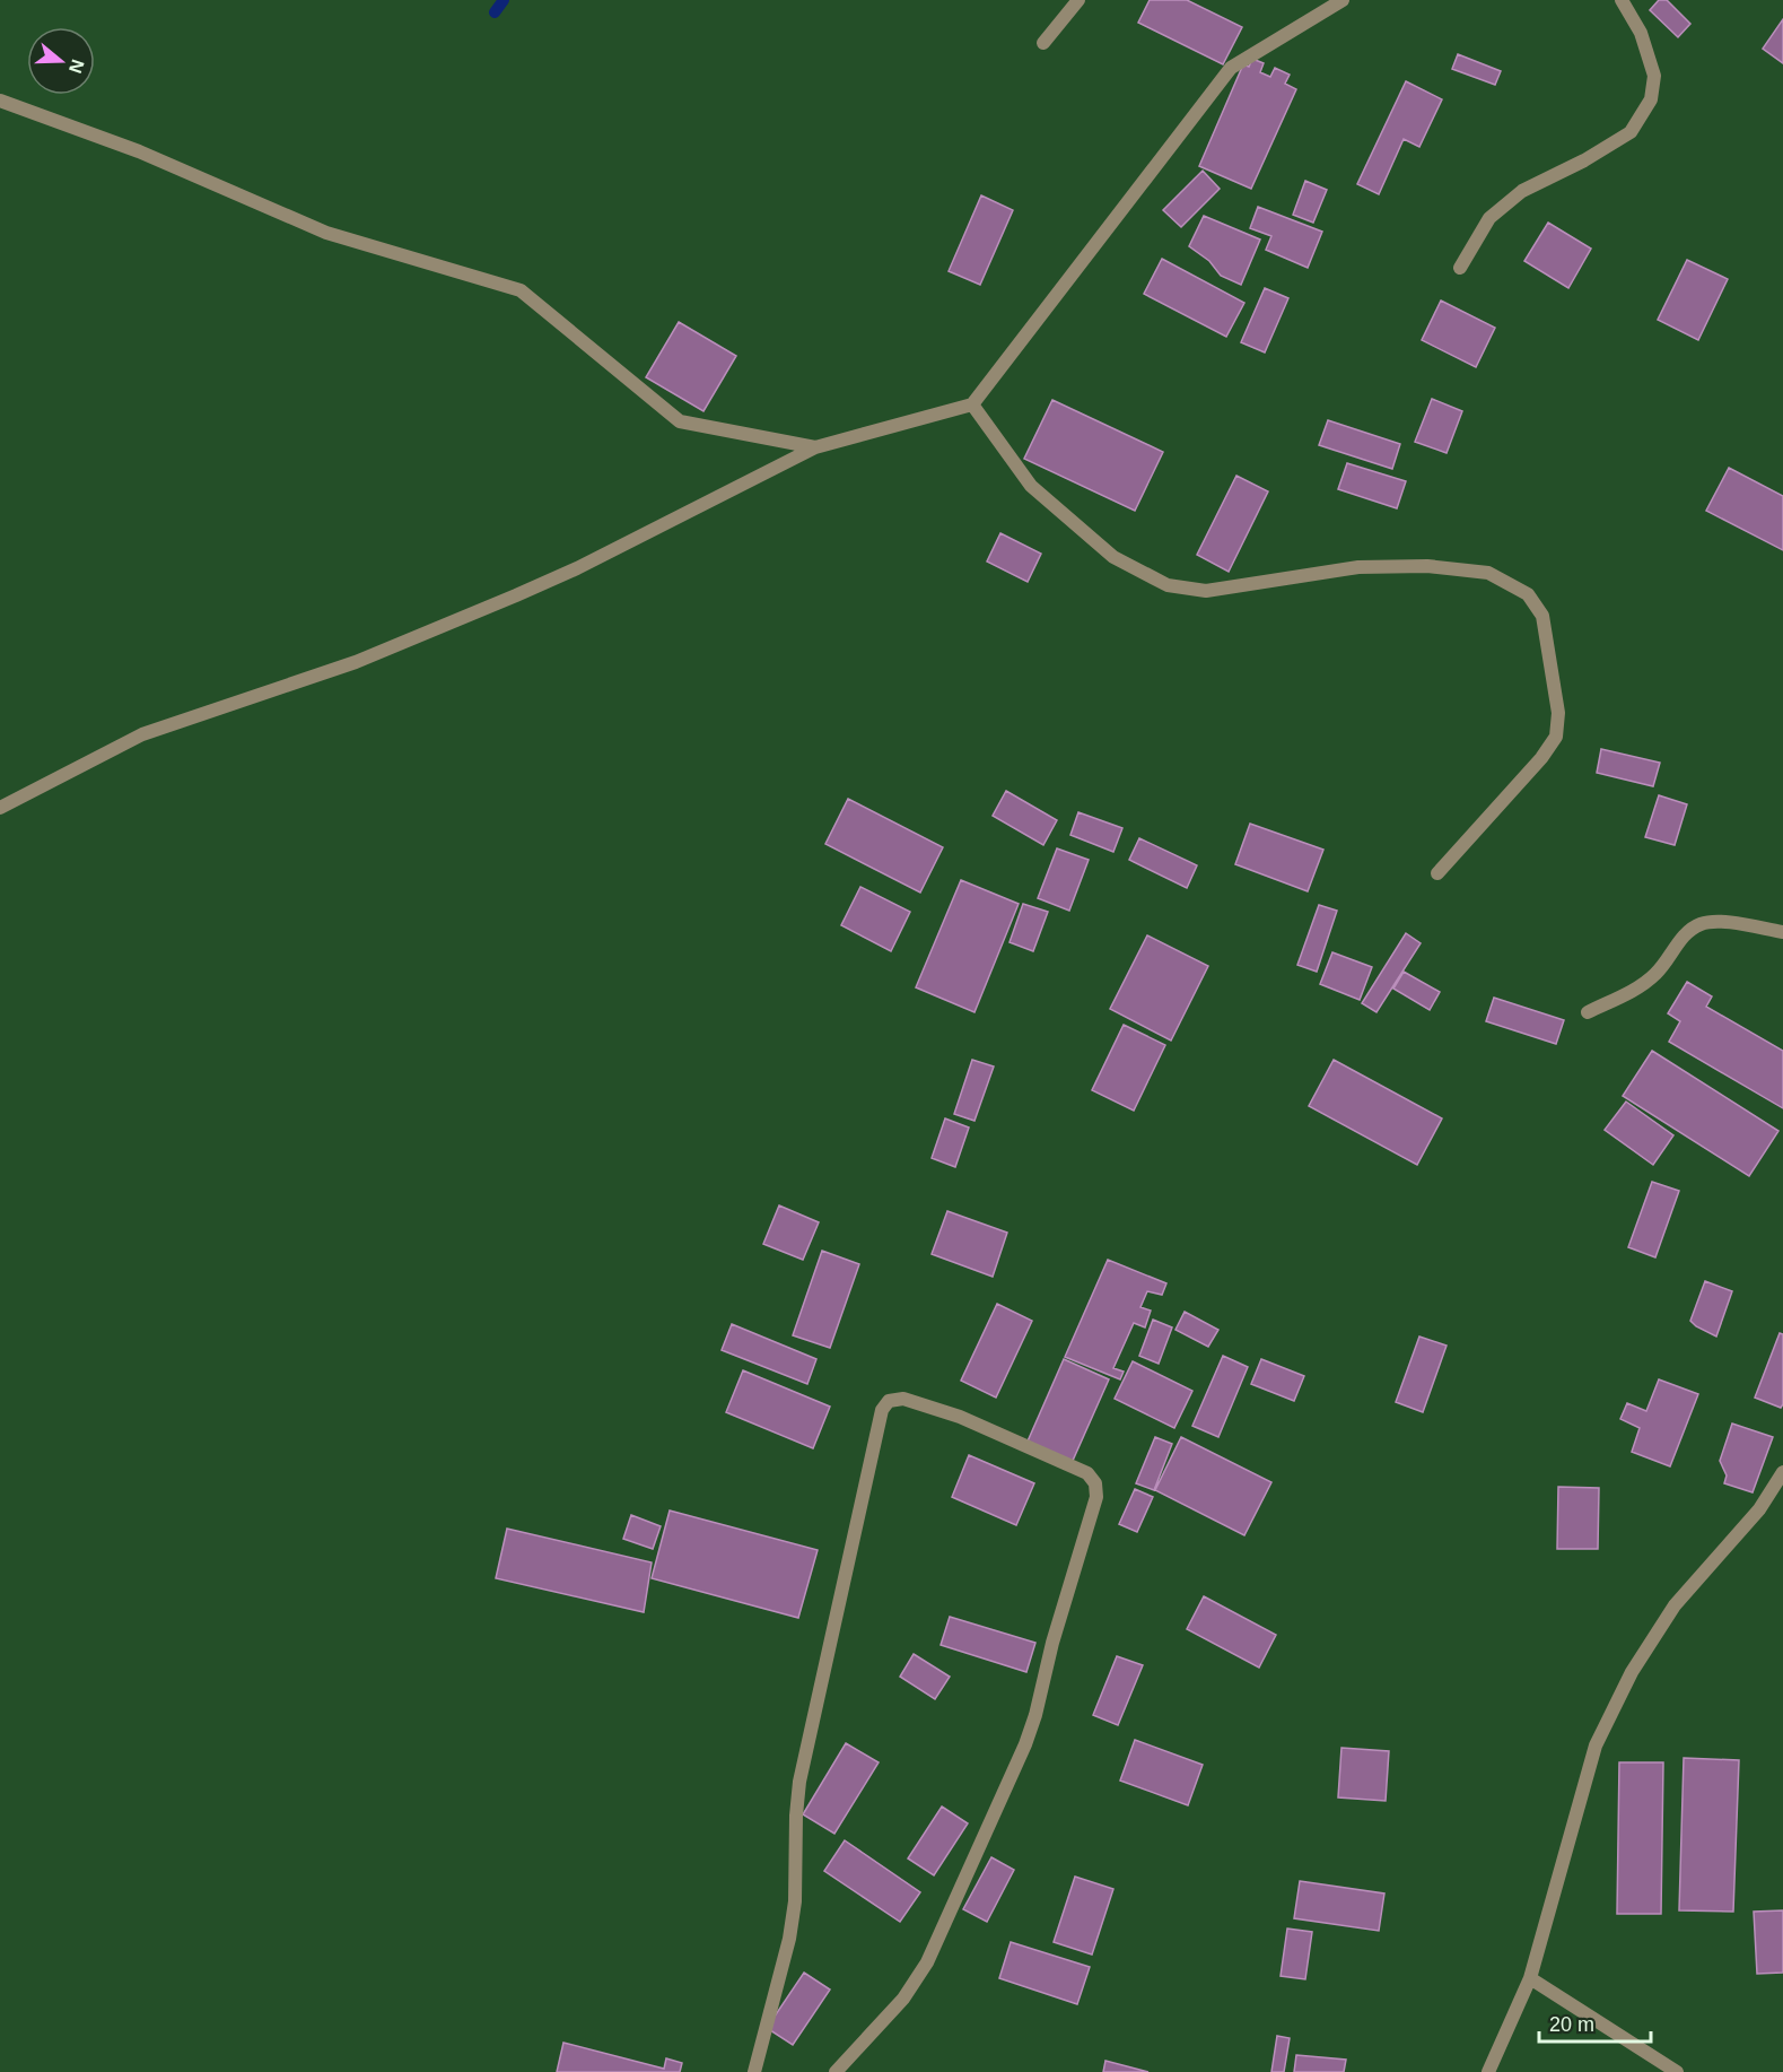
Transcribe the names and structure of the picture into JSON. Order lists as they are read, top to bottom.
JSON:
{
  "scale_bar": "20 m",
  "north": "right"
}
